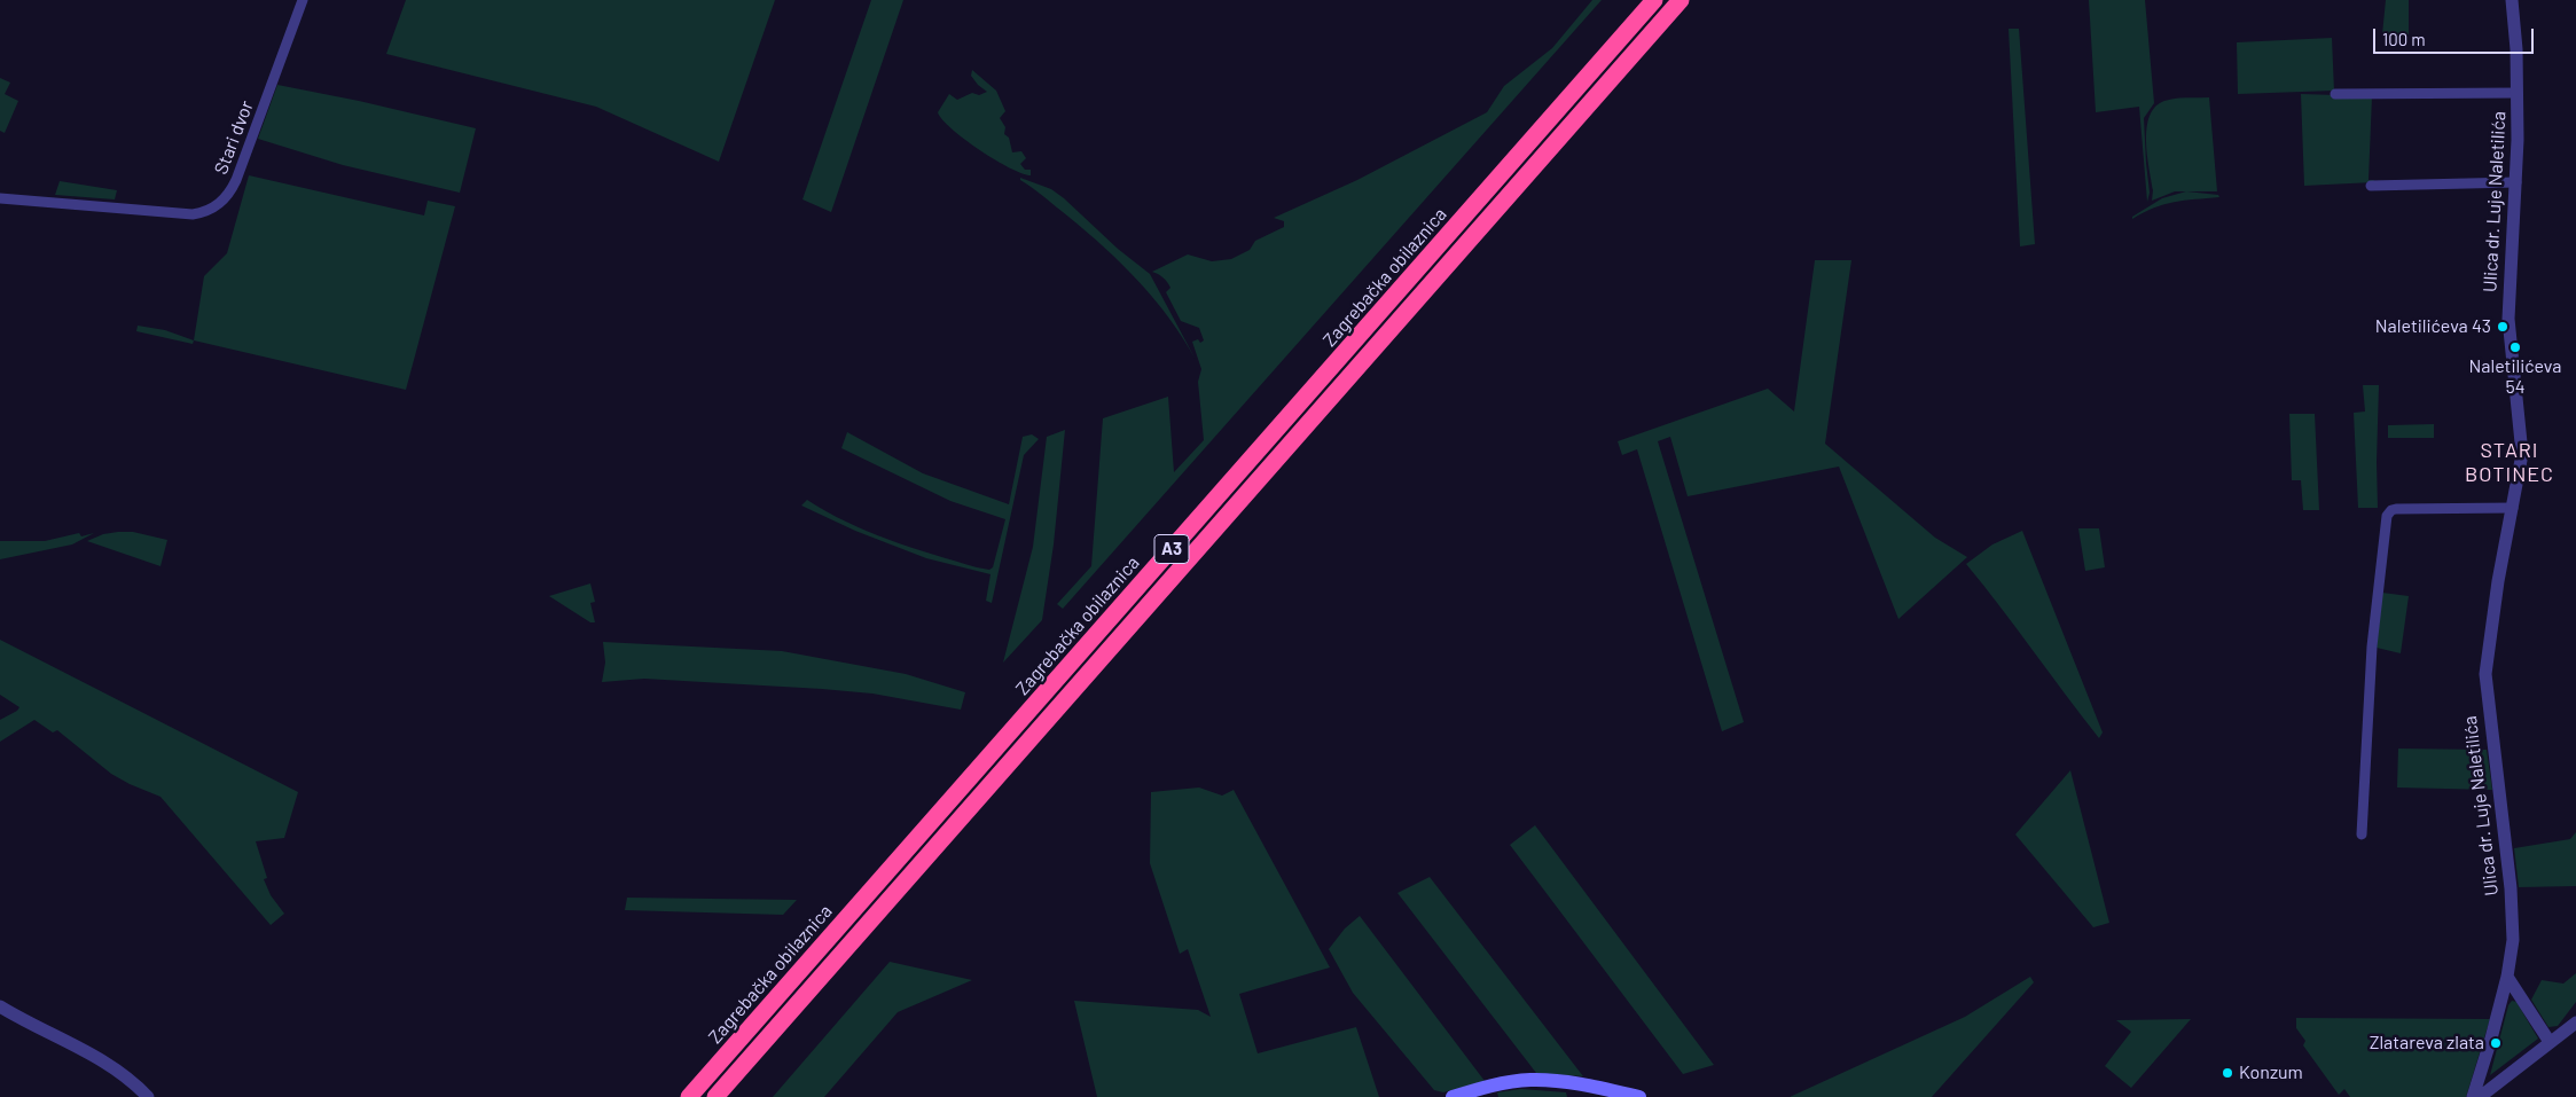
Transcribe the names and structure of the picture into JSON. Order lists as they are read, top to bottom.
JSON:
{
  "streets": {
    "highway": ["Zagrebačka obilaznica", "A3"],
    "street": ["Stari dvor", "Ulica dr. Luje Naletilića"]
  },
  "districts": ["STARI BOTINEC"],
  "places": [
    "Naletilićeva 43",
    "Naletilićeva 54",
    "Zlatareva zlata",
    "Konzum"
  ],
  "scale_bar": "100 m"
}
